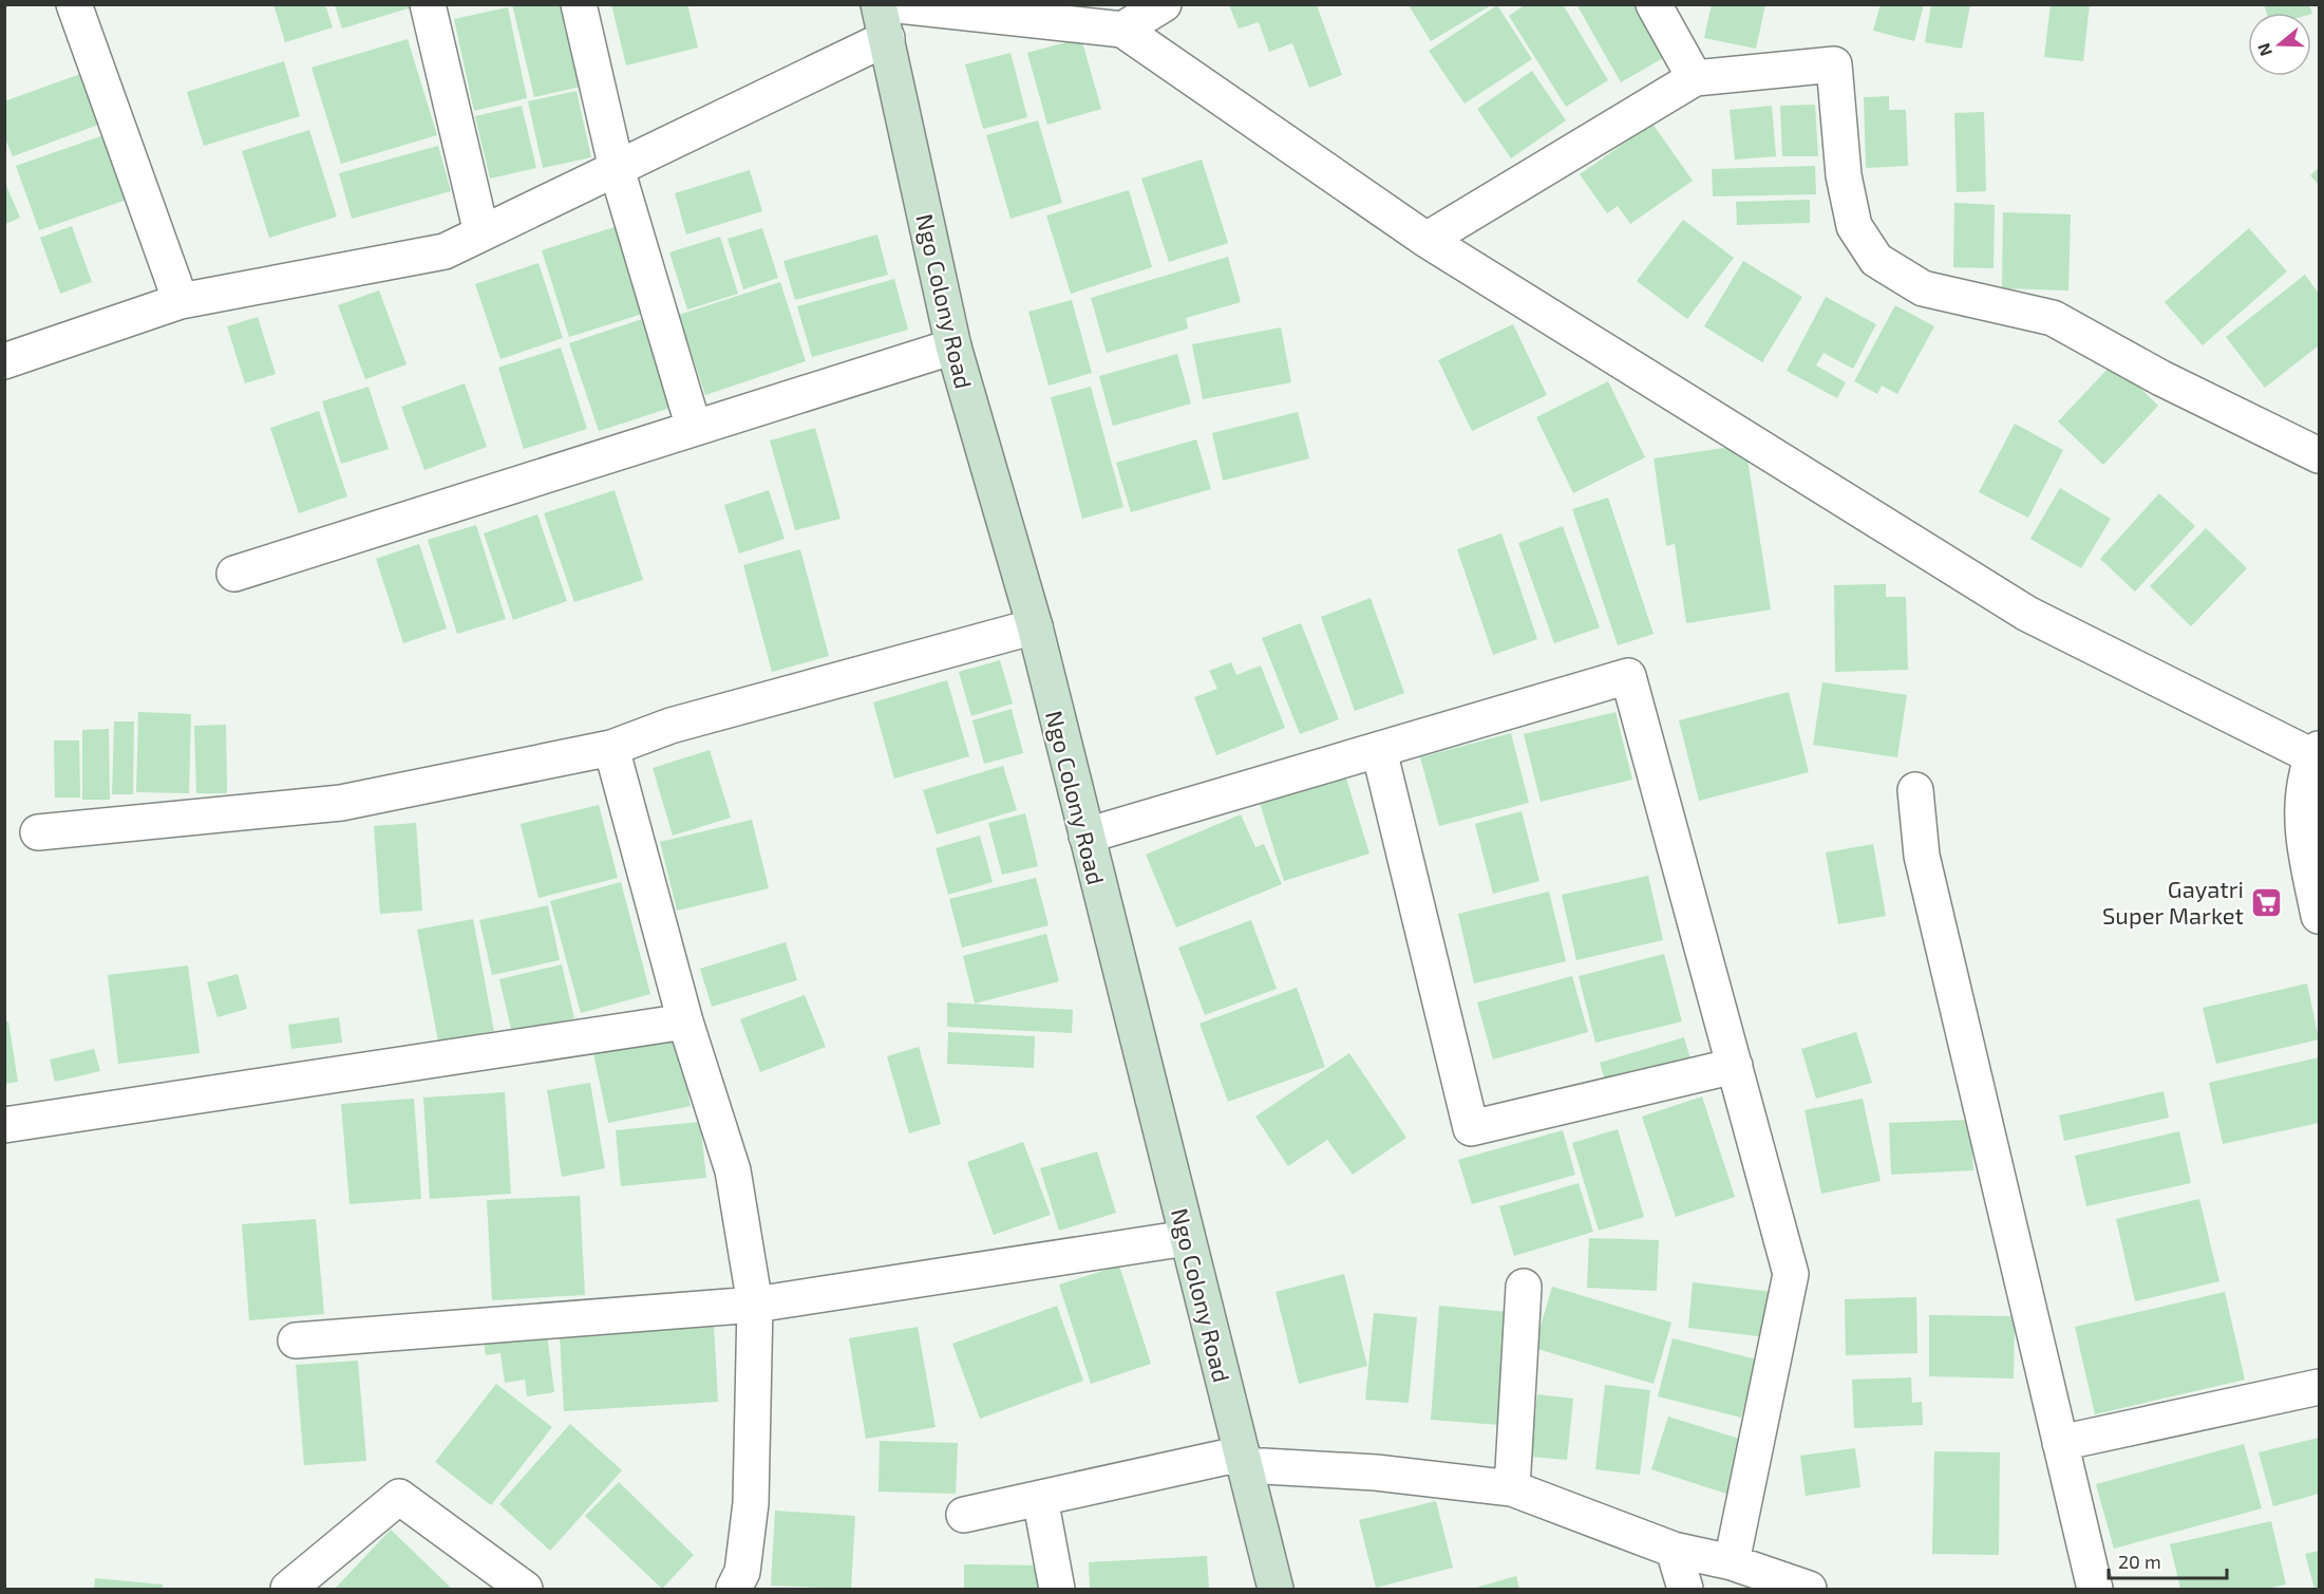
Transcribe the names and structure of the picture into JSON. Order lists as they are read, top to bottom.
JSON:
{
  "streets": {
    "street": ["Ngo Colony Road"]
  },
  "places": {
    "supermarket": ["Gayatri Super Market"]
  },
  "scale_bar": "20 m",
  "north": "left"
}
